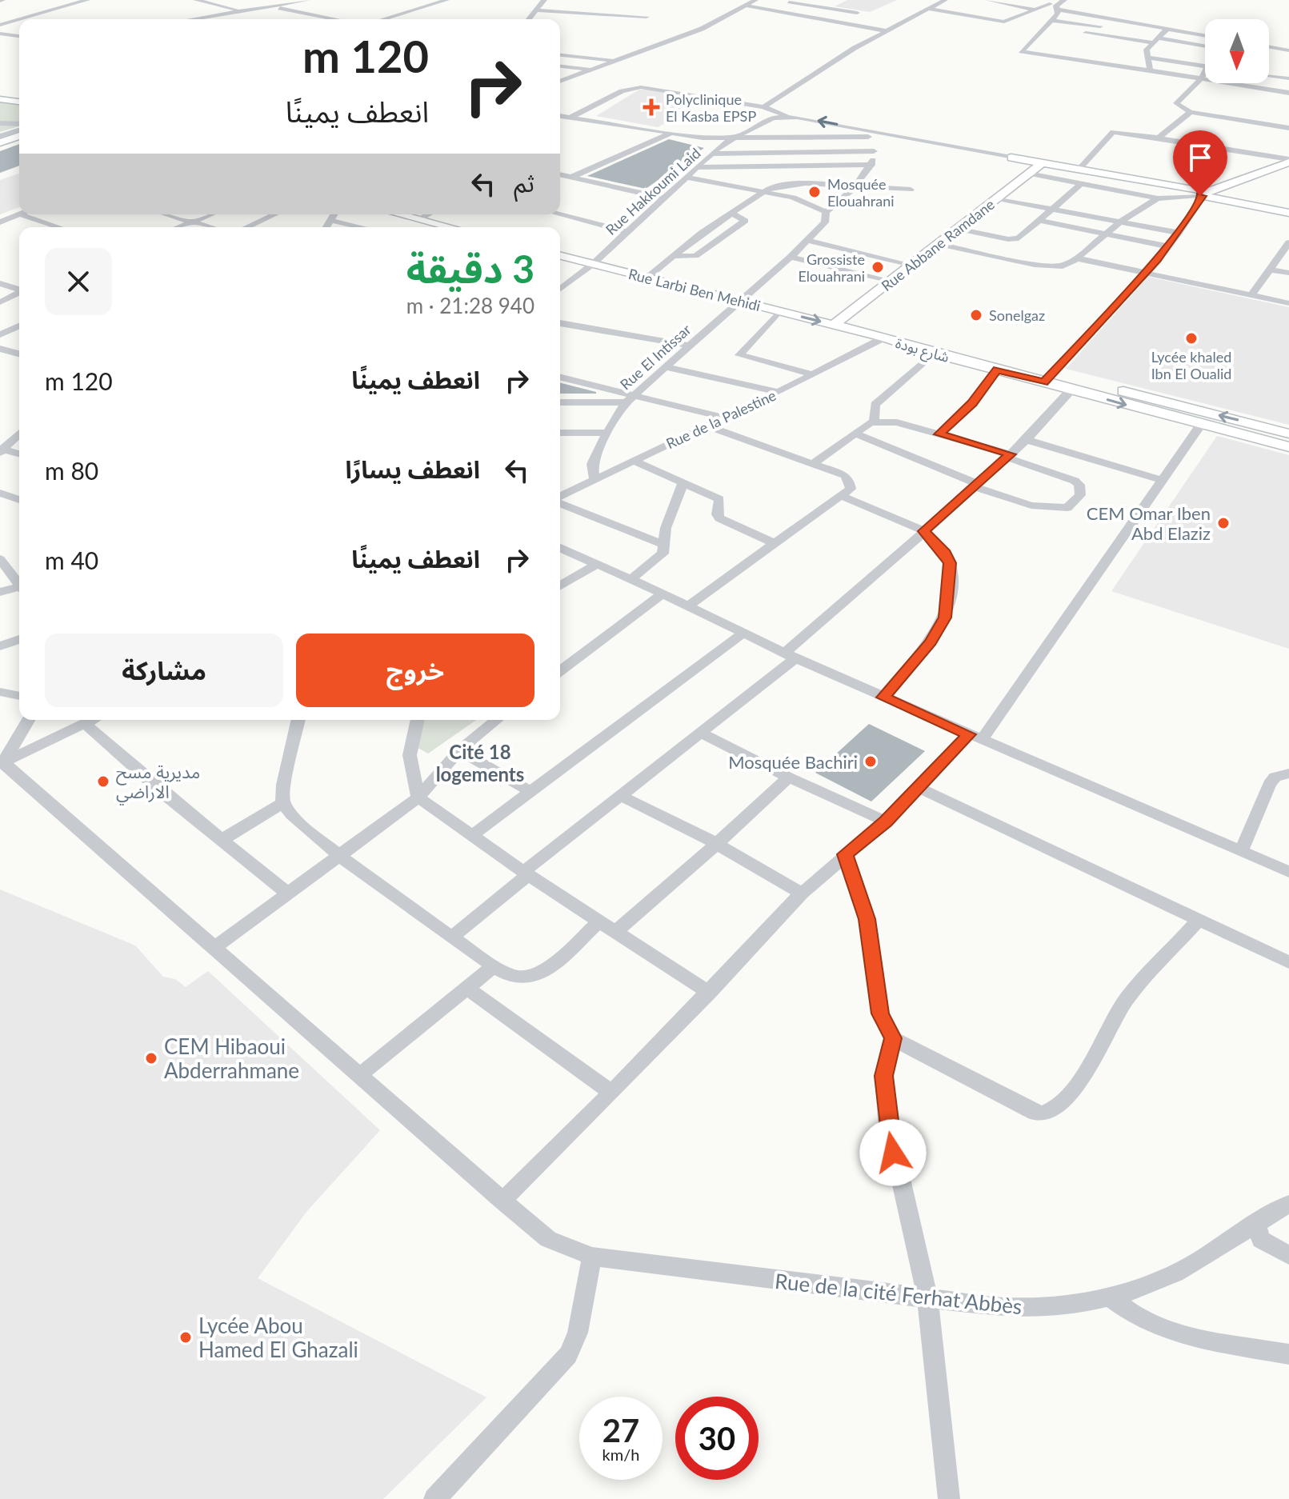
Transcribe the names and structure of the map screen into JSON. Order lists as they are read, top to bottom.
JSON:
{
  "streets": {
    "street": [
      "Rue Hakkoumi Laid",
      "Rue Abbane Ramdane",
      "Rue Larbi Ben Mehidi",
      "شارع بودة",
      "Rue El Intissar",
      "Rue de la Palestine",
      "Rue de la cité Ferhat Abbès"
    ]
  },
  "crossings": [
    ["Rue Hakkoumi Laid", "Rue Larbi Ben Mehidi"],
    ["Rue Abbane Ramdane", "Rue Larbi Ben Mehidi"],
    ["Rue Larbi Ben Mehidi", "شارع بودة"],
    ["Rue Larbi Ben Mehidi", "Rue El Intissar"],
    ["Rue Larbi Ben Mehidi", "Rue de la Palestine"],
    ["شارع بودة", "Rue de la Palestine"],
    ["Rue El Intissar", "Rue de la Palestine"]
  ],
  "districts": ["Cité 18 logements"],
  "places": {
    "health": ["Polyclinique El Kasba EPSP"],
    "other": [
      "Mosquée Elouahrani",
      "Grossiste Elouahrani",
      "Sonelgaz",
      "Lycée khaled Ibn El Oualid",
      "CEM Omar Iben Abd Elaziz",
      "Mosquée Bachiri",
      "مديرية مسح الاراضي",
      "CEM Hibaoui Abderrahmane",
      "Lycée Abou Hamed El Ghazali"
    ]
  },
  "north": "bottom",
  "page": {
    "turn": ["120 m", "انعطف يمينًا"],
    "then": "ثم",
    "heading": ["3 دقيقة", "940 m · 21:28"],
    "list": [
      {
        "name": "انعطف يمينًا",
        "value": "120 m"
      },
      {
        "name": "انعطف يسارًا",
        "value": "80 m"
      },
      {
        "name": "انعطف يمينًا",
        "value": "40 m"
      }
    ],
    "buttons": ["خروج", "مشاركة"],
    "speed": "27 km/h",
    "limit": "30"
  }
}
